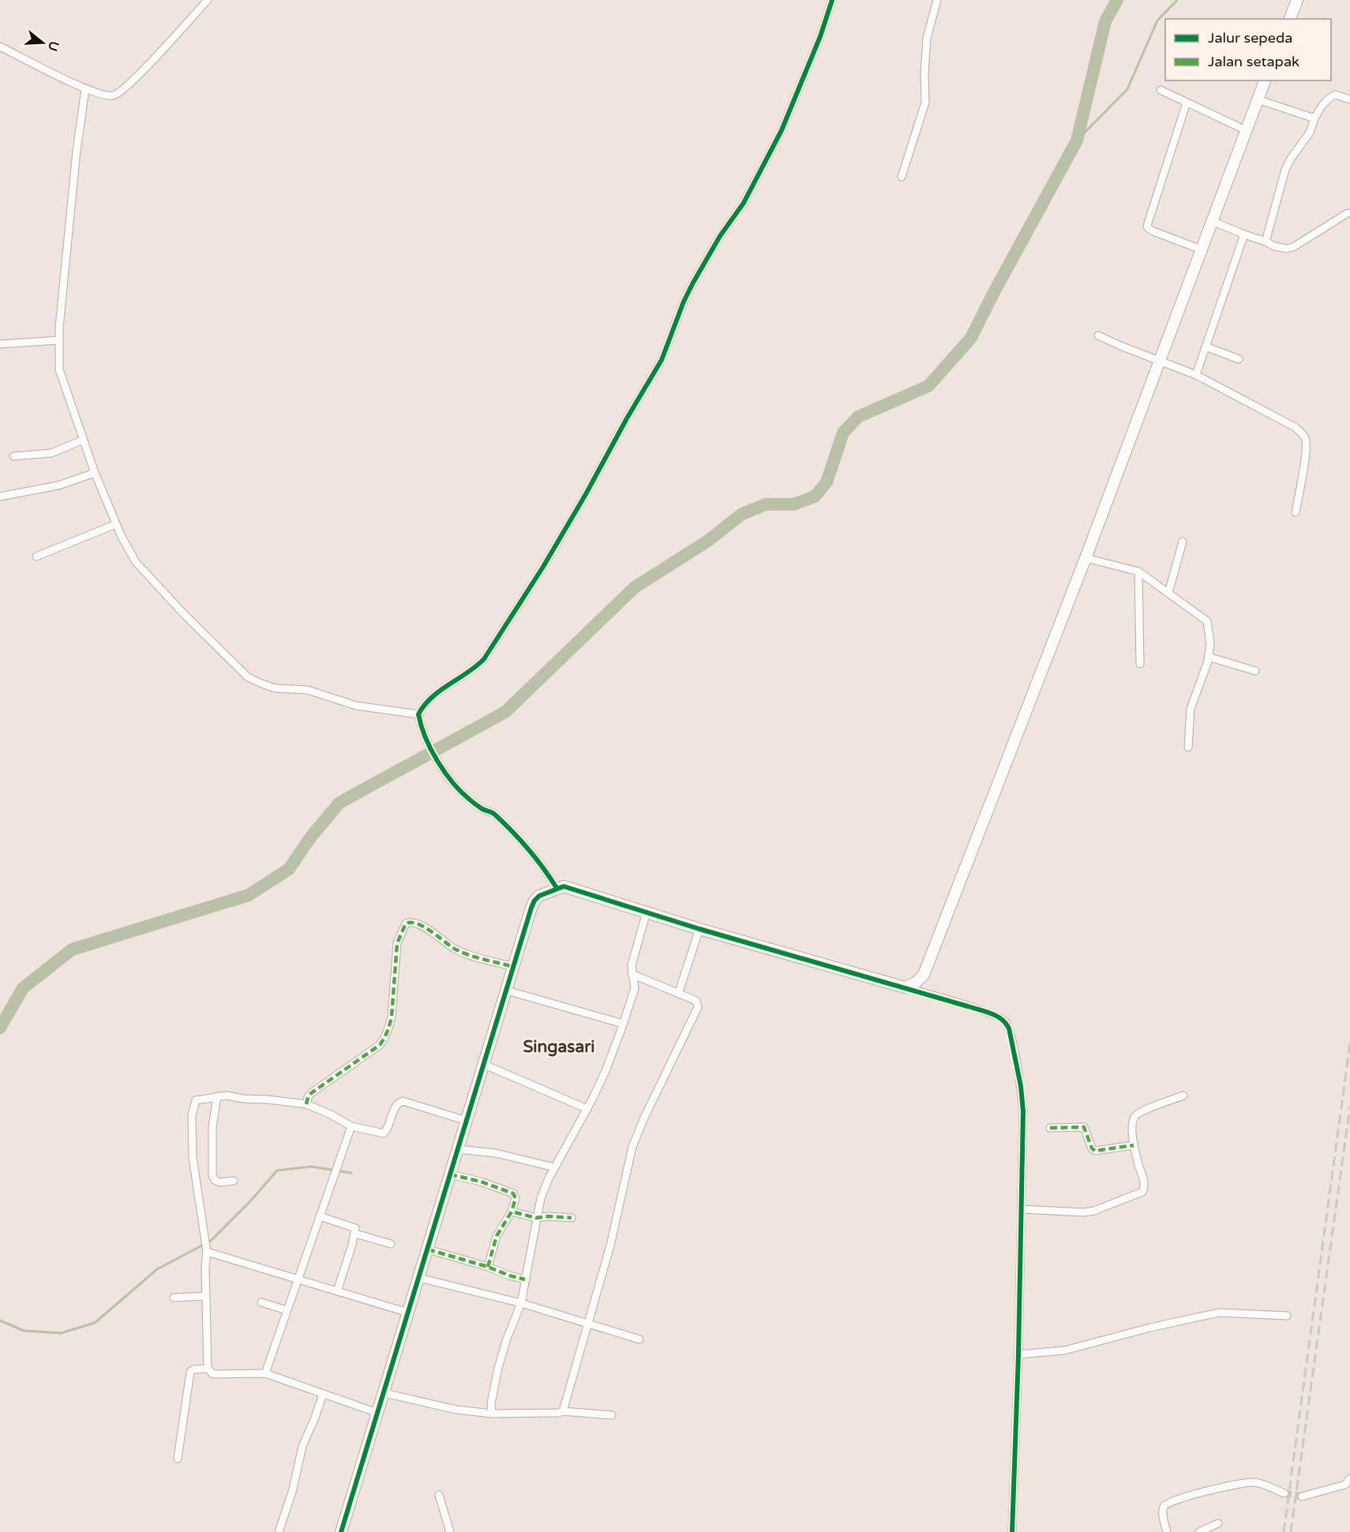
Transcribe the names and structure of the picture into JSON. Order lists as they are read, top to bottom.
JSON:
{
  "districts": ["Singasari"],
  "legend": ["Jalur sepeda", "Jalan setapak"],
  "north": "right"
}
